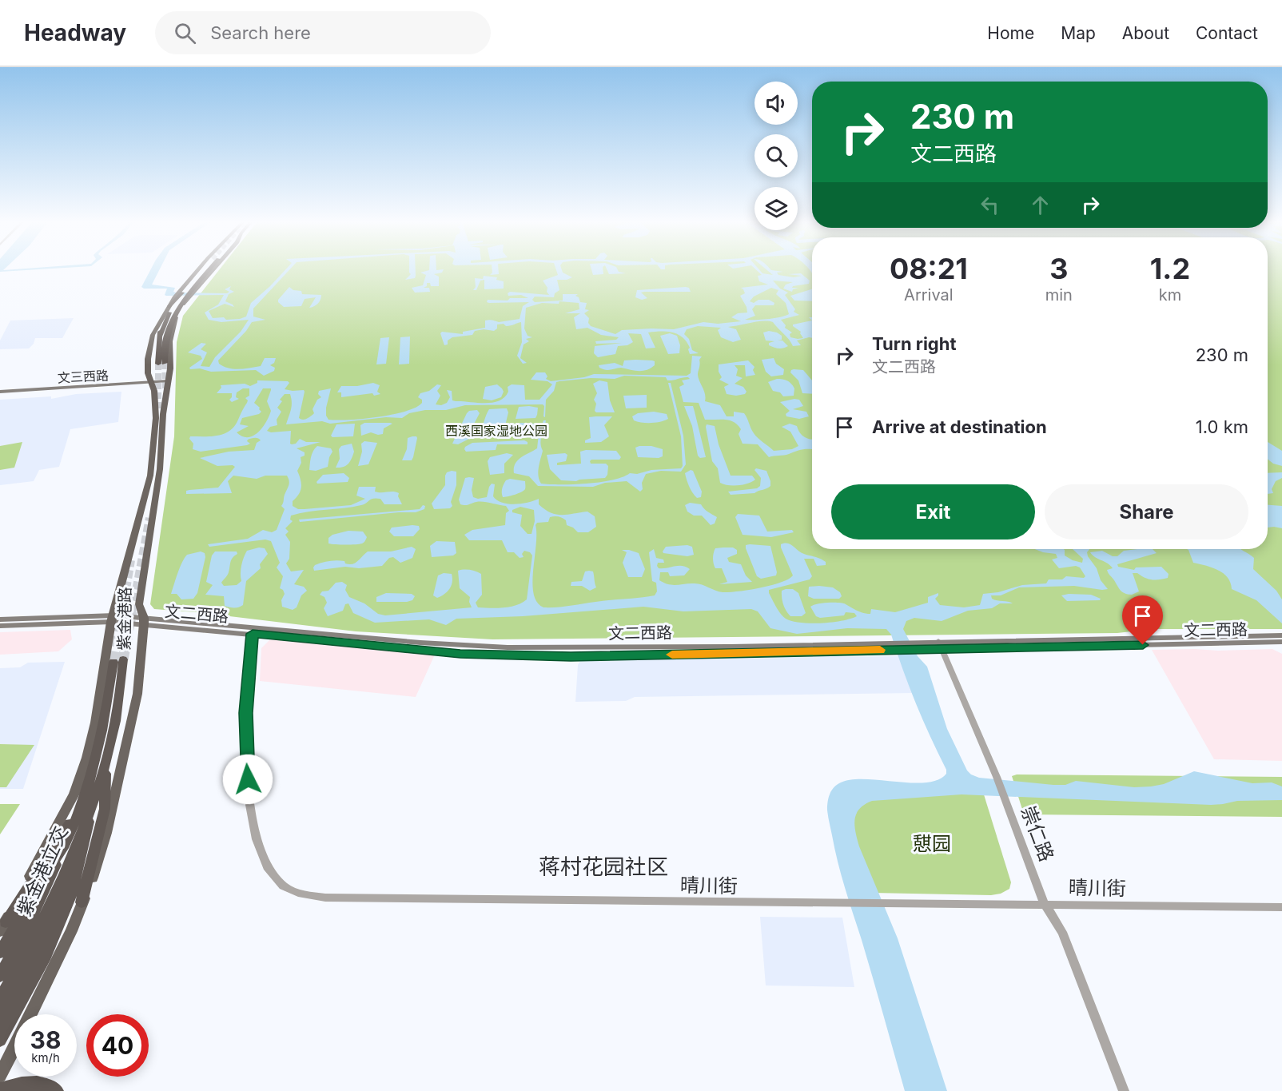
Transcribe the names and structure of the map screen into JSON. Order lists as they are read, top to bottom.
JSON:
{
  "streets": {
    "highway": ["紫金港路", "紫金港立交"],
    "main road": ["文三西路", "文二西路"],
    "street": ["崇仁路", "晴川街"]
  },
  "crossings": [
    ["文三西路", "紫金港路"],
    ["文二西路", "紫金港路"],
    ["文二西路", "崇仁路"],
    ["文二西路", "晴川街"],
    ["崇仁路", "晴川街"]
  ],
  "districts": ["蒋村花园社区"],
  "parks": ["西溪国家湿地公园", "憇园"],
  "page": {
    "header": "Headway",
    "search": "Search here",
    "nav": [
      "Home",
      "Map",
      "About",
      "Contact"
    ],
    "turn": ["230 m", "文二西路"],
    "eta": [
      "08:21",
      "Arrival",
      "3",
      "min",
      "1.2",
      "km"
    ],
    "list": [
      {
        "name": "Turn right",
        "note": "文二西路",
        "value": "230 m"
      },
      {
        "name": "Arrive at destination",
        "value": "1.0 km"
      }
    ],
    "buttons": ["Exit", "Share"],
    "speed": "38 km/h",
    "limit": "40"
  }
}
